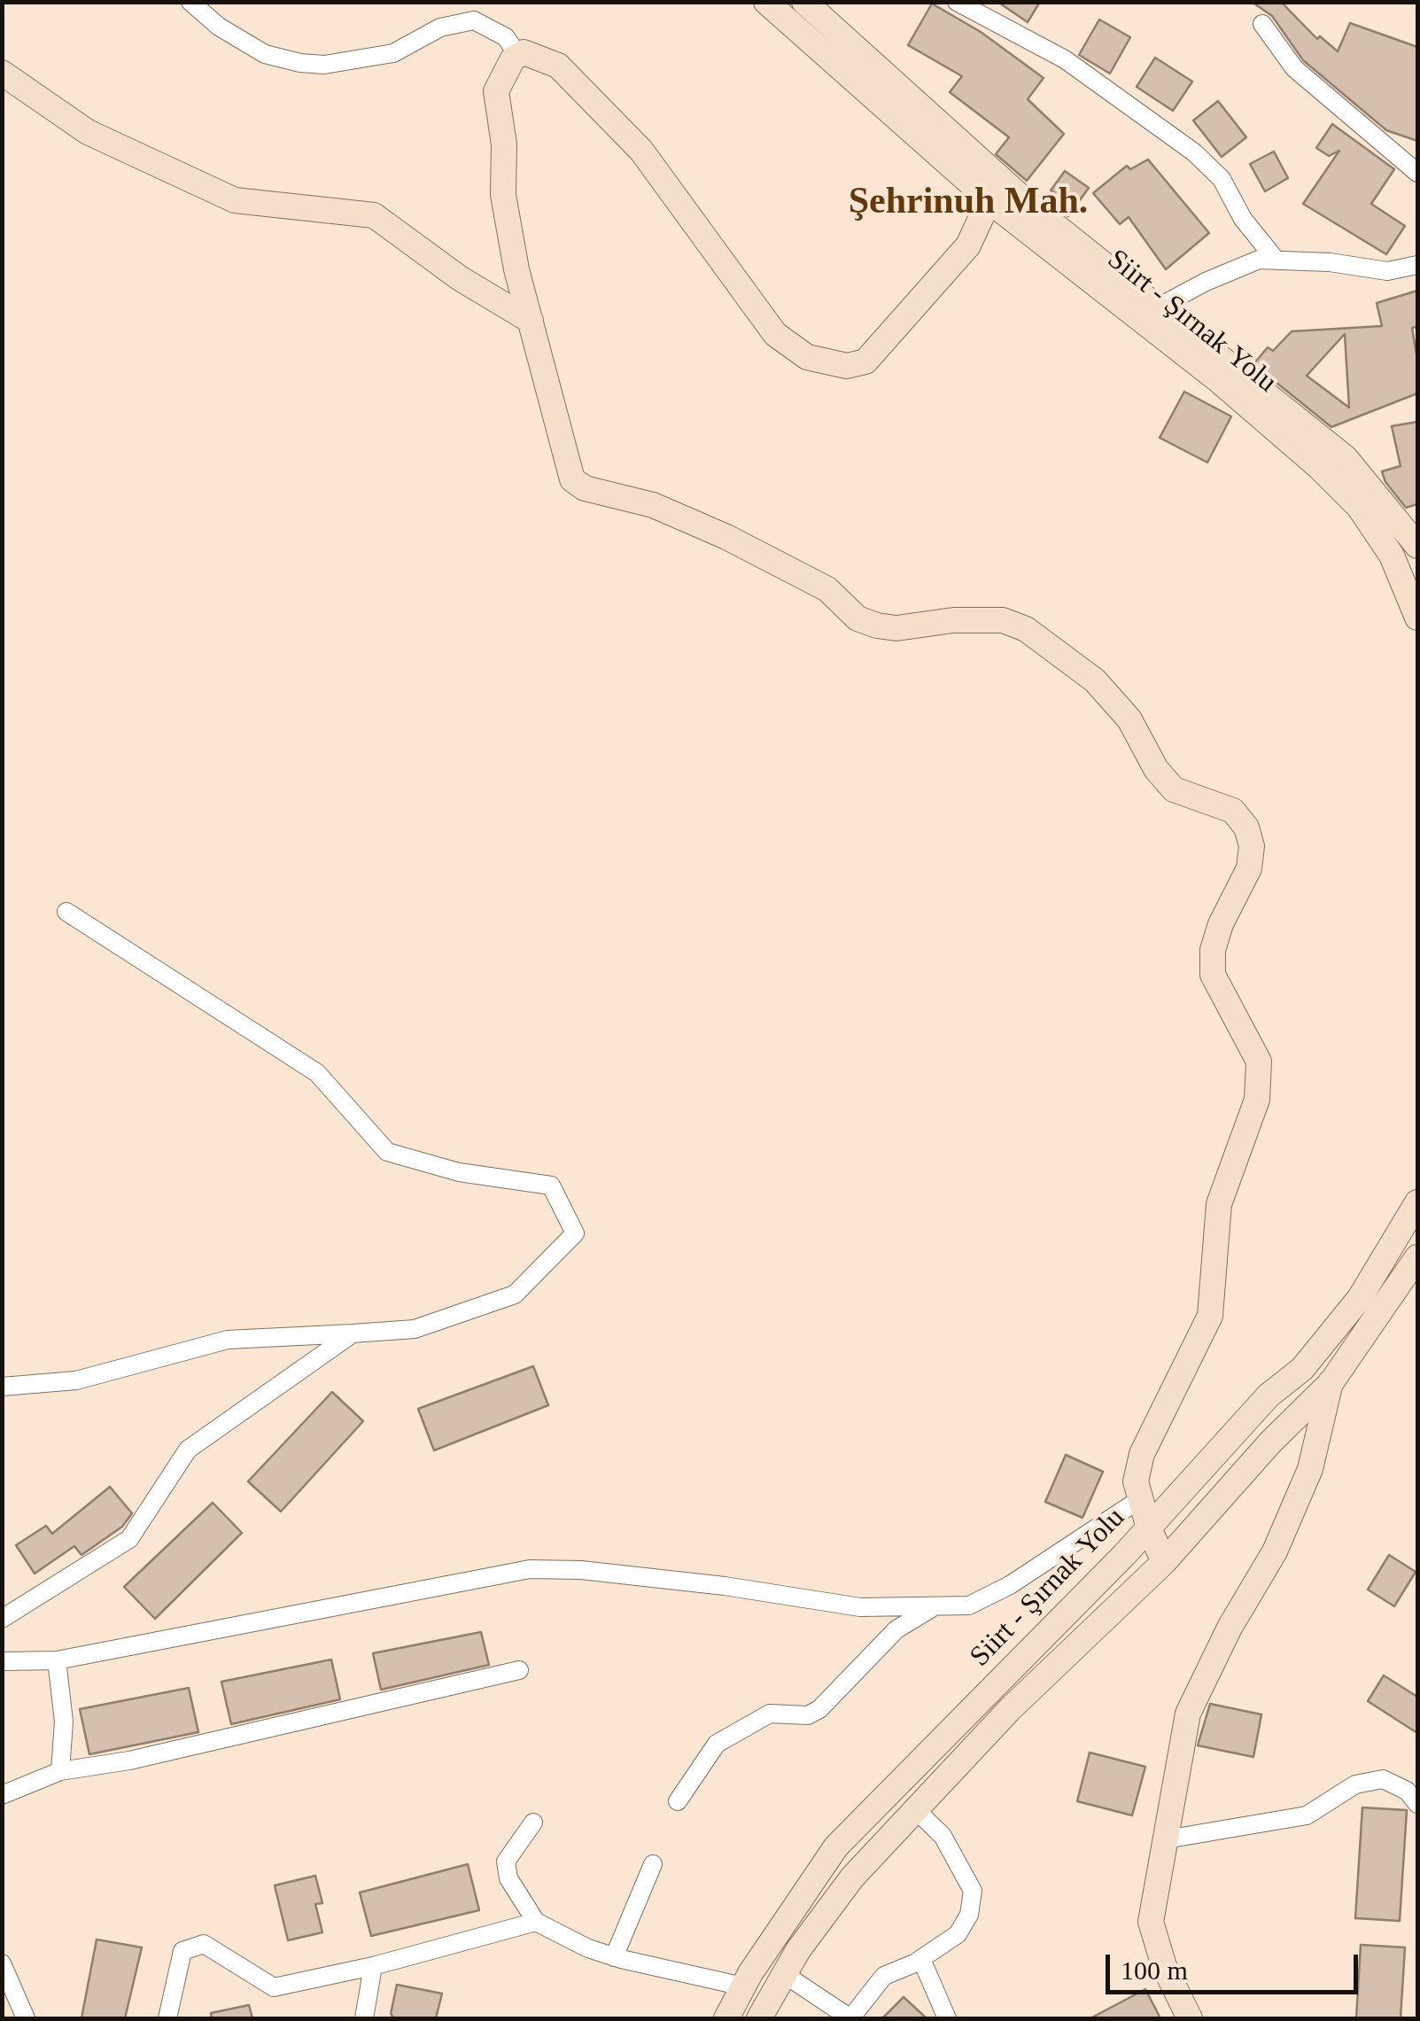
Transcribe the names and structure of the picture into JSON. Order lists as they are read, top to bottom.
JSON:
{
  "streets": {
    "street": ["Siirt - Şırnak Yolu"]
  },
  "districts": ["Şehrinuh Mah."],
  "scale_bar": "100 m"
}
